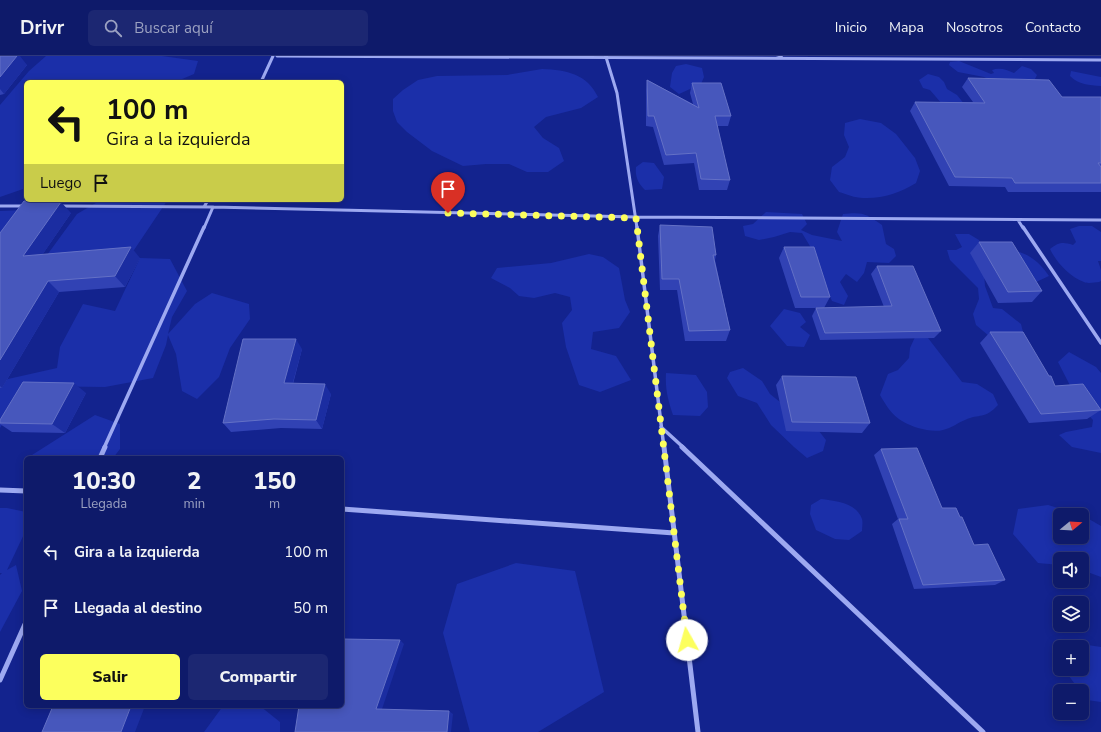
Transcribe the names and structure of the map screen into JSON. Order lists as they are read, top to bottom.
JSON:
{
  "north": "right",
  "page": {
    "header": "Drivr",
    "search": "Buscar aquí",
    "nav": [
      "Inicio",
      "Mapa",
      "Nosotros",
      "Contacto"
    ],
    "turn": ["100 m", "Gira a la izquierda"],
    "then": "Luego",
    "eta": [
      "10:30",
      "Llegada",
      "2",
      "min",
      "150",
      "m"
    ],
    "map_buttons": ["+", "−"],
    "list": [
      {
        "name": "Gira a la izquierda",
        "value": "100 m"
      },
      {
        "name": "Llegada al destino",
        "value": "50 m"
      }
    ],
    "buttons": ["Salir", "Compartir"]
  }
}
